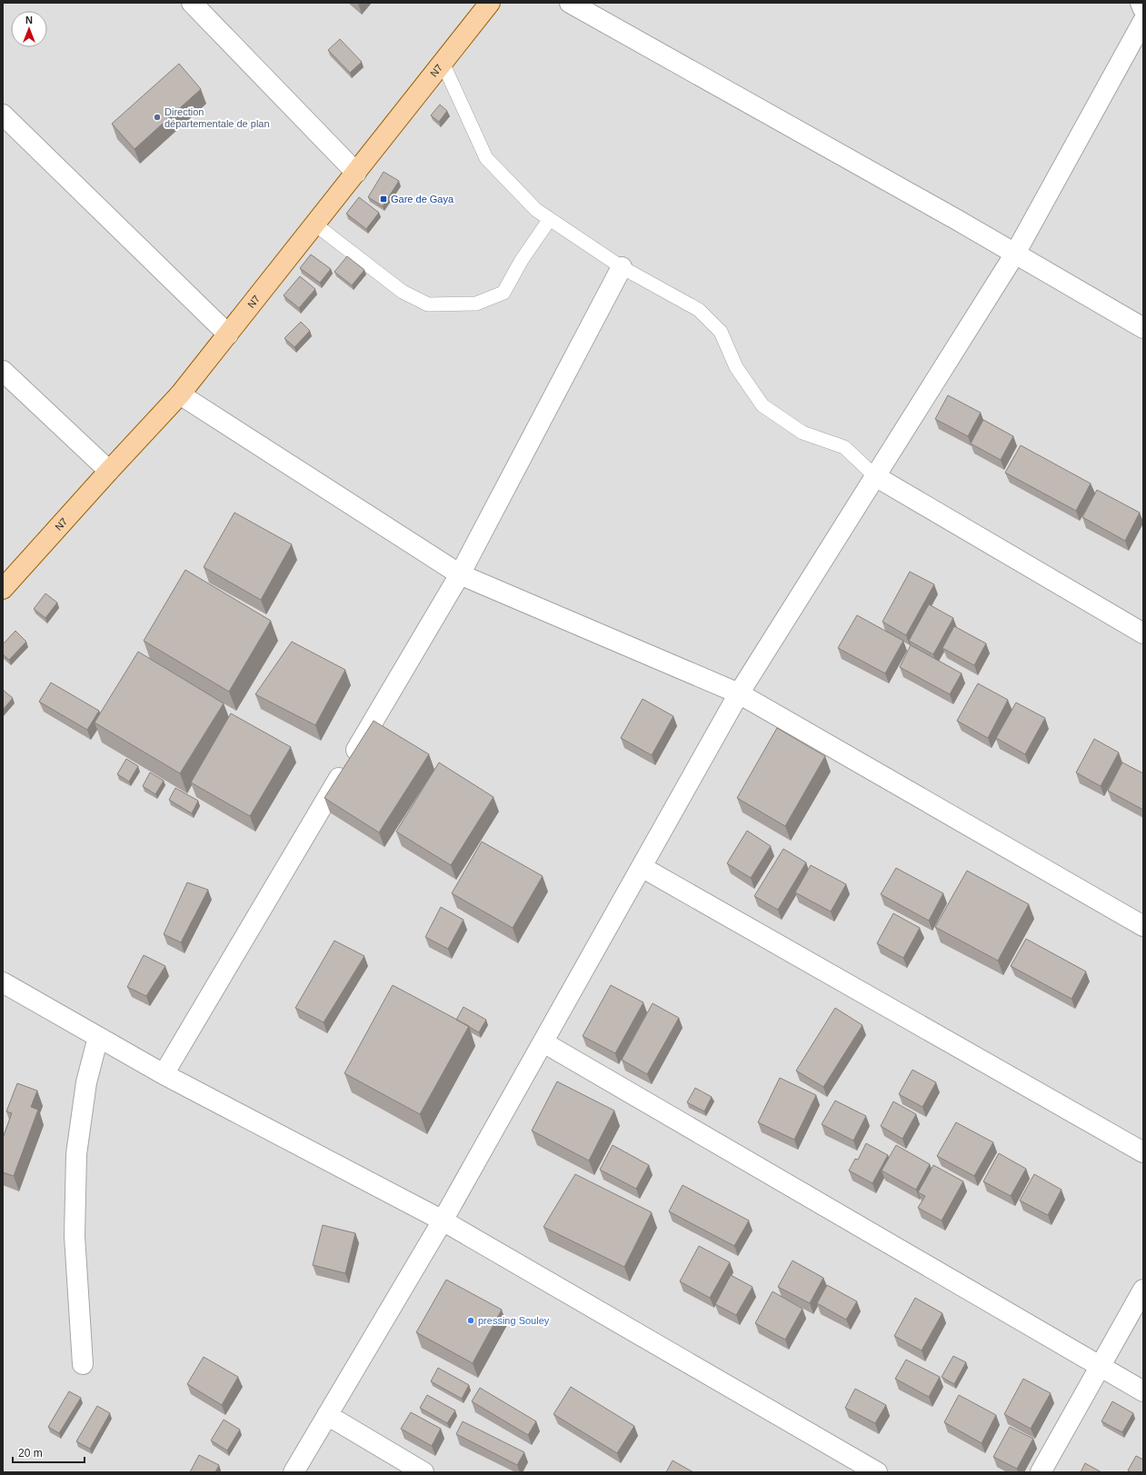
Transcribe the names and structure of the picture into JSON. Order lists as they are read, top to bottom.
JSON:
{
  "streets": {
    "main road": ["N7"]
  },
  "places": {
    "other": ["Direction départementale de plan", "pressing Souley"],
    "transit": ["Gare de Gaya"]
  },
  "scale_bar": "20 m",
  "north": "top"
}
